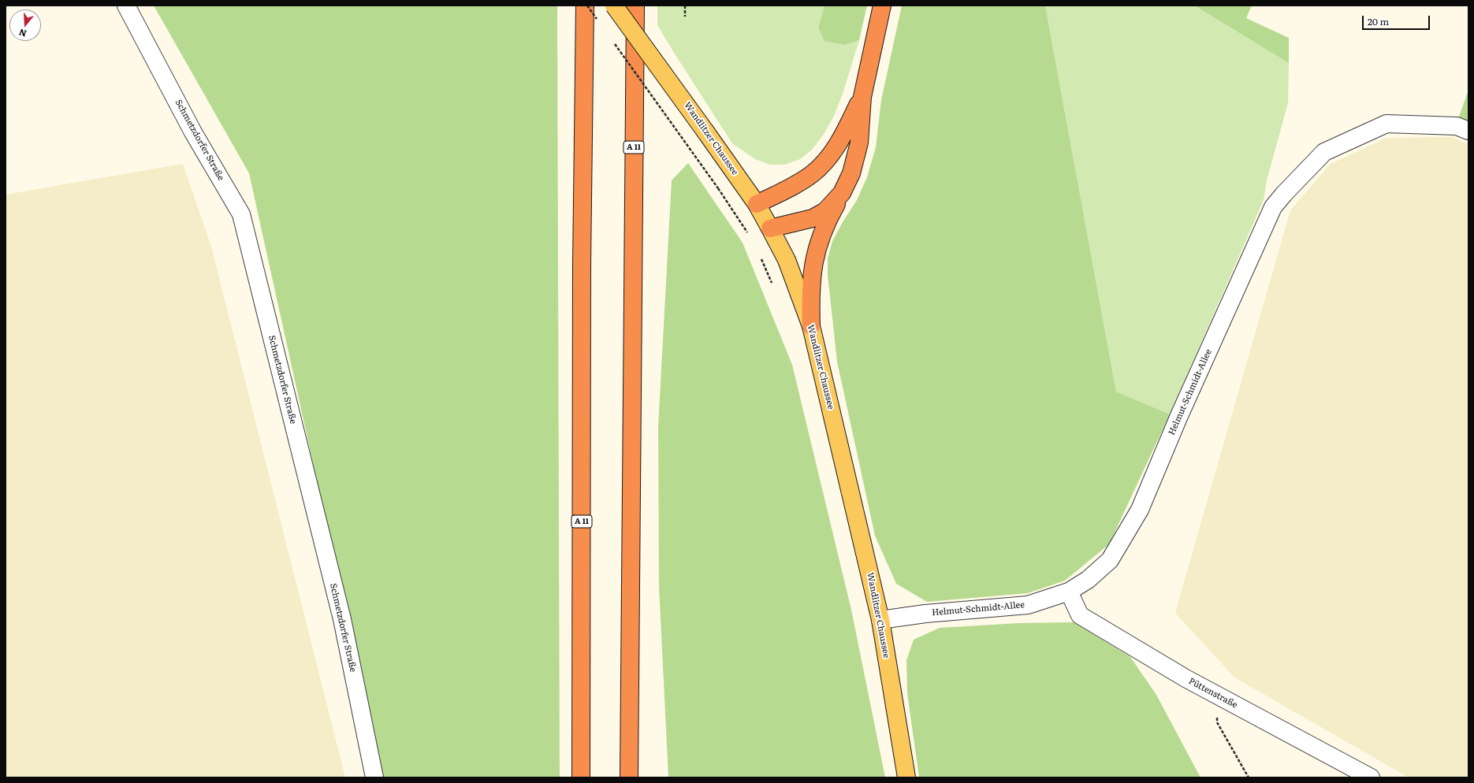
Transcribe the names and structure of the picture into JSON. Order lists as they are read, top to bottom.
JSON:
{
  "streets": {
    "highway": ["A 11"],
    "main road": ["Wandlitzer Chaussee"],
    "street": ["Schmetzdorfer Straße", "Helmut-Schmidt-Allee", "Püttenstraße"]
  },
  "crossings": [
    ["Wandlitzer Chaussee", "Helmut-Schmidt-Allee"],
    ["Helmut-Schmidt-Allee", "Püttenstraße"]
  ],
  "scale_bar": "20 m",
  "north": "bottom"
}
